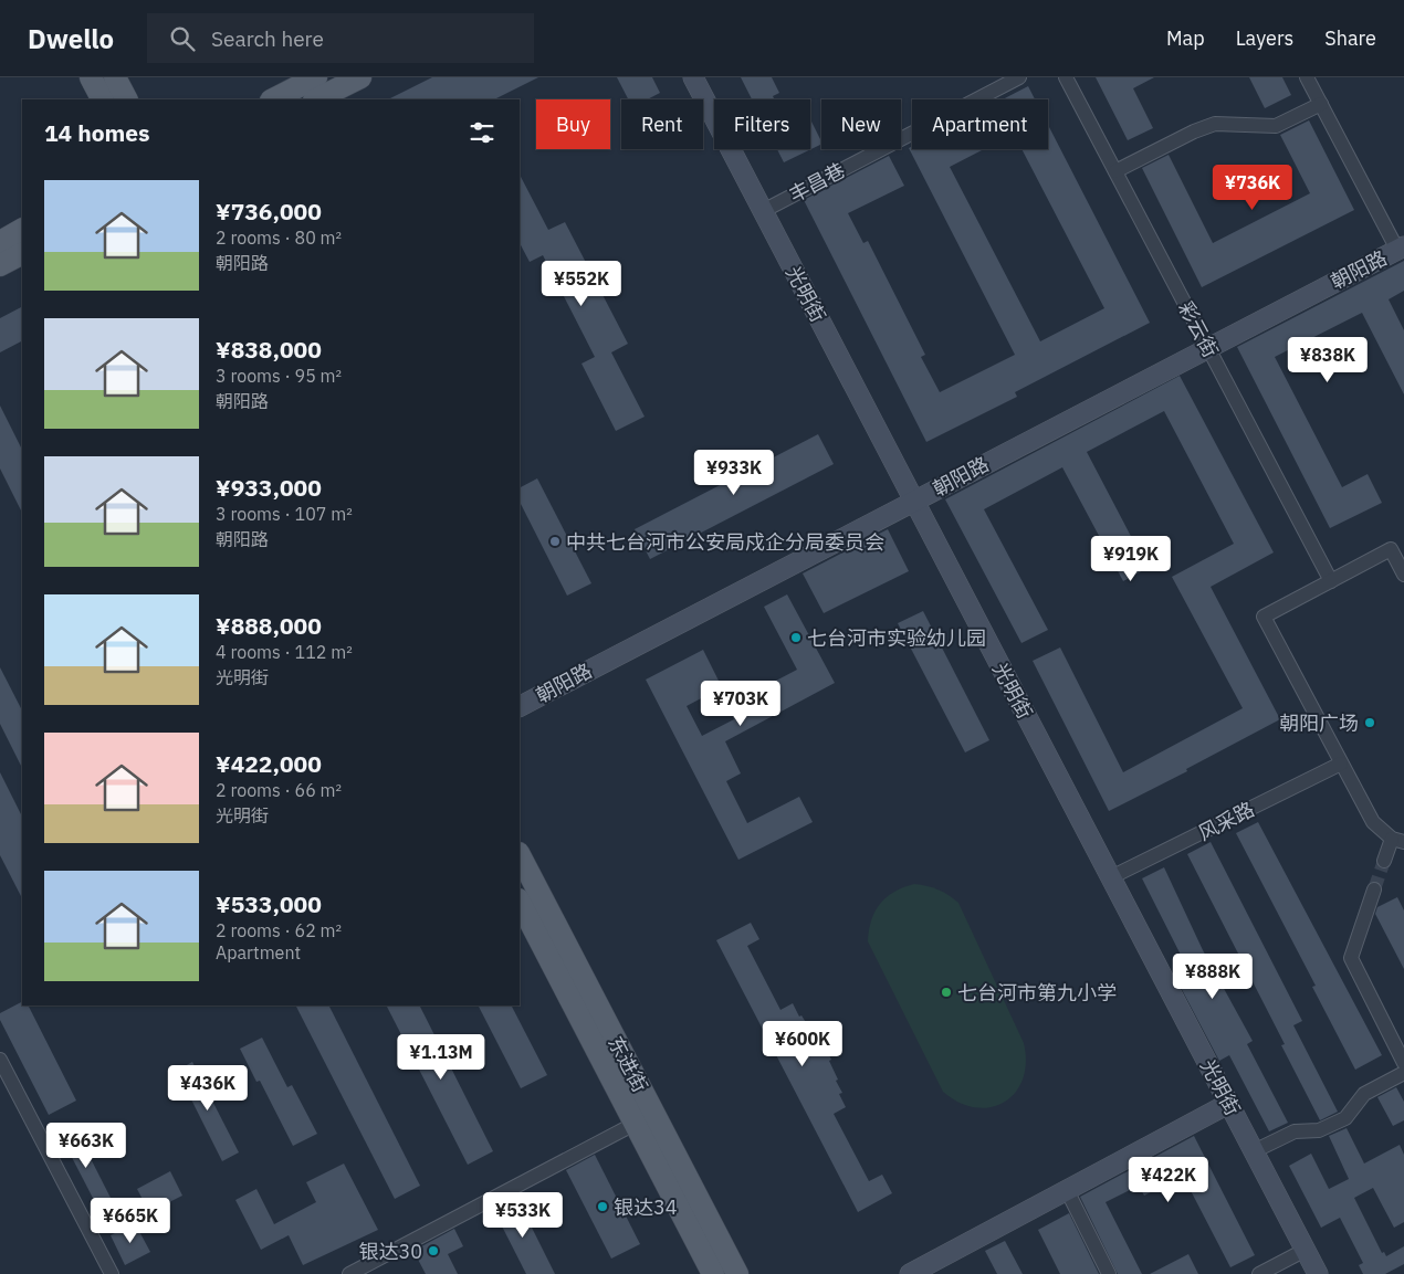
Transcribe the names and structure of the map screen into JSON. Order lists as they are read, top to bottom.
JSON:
{
  "streets": {
    "main road": ["朝阳路", "光明街", "东进街"],
    "street": ["丰昌巷", "彩云街", "风采路"]
  },
  "crossings": [
    ["丰昌巷", "光明街"],
    ["朝阳路", "光明街"],
    ["朝阳路", "彩云街"],
    ["光明街", "风采路"]
  ],
  "places": [
    "中共七台河市公安局戍企分局委员会",
    "七台河市实验幼儿园",
    "朝阳广场",
    "七台河市第九小学",
    "银达34",
    "银达30"
  ],
  "page": {
    "header": "Dwello",
    "search": "Search here",
    "nav": ["Map", "Layers", "Share"],
    "chip": [
      "Buy",
      "Rent",
      "Filters",
      "New",
      "Apartment"
    ],
    "heading": "14 homes",
    "price": [
      "¥736K",
      "¥552K",
      "¥838K",
      "¥933K",
      "¥919K",
      "¥703K",
      "¥888K",
      "¥600K",
      "¥1.13M",
      "¥436K",
      "¥663K",
      "¥422K",
      "¥533K",
      "¥665K"
    ],
    "list": [
      {
        "name": "¥736,000",
        "note": "2 rooms · 80 m² · 朝阳路"
      },
      {
        "name": "¥838,000",
        "note": "3 rooms · 95 m² · 朝阳路"
      },
      {
        "name": "¥933,000",
        "note": "3 rooms · 107 m² · 朝阳路"
      },
      {
        "name": "¥888,000",
        "note": "4 rooms · 112 m² · 光明街"
      },
      {
        "name": "¥422,000",
        "note": "2 rooms · 66 m² · 光明街"
      },
      {
        "name": "¥533,000",
        "note": "2 rooms · 62 m² · Apartment"
      }
    ]
  }
}
